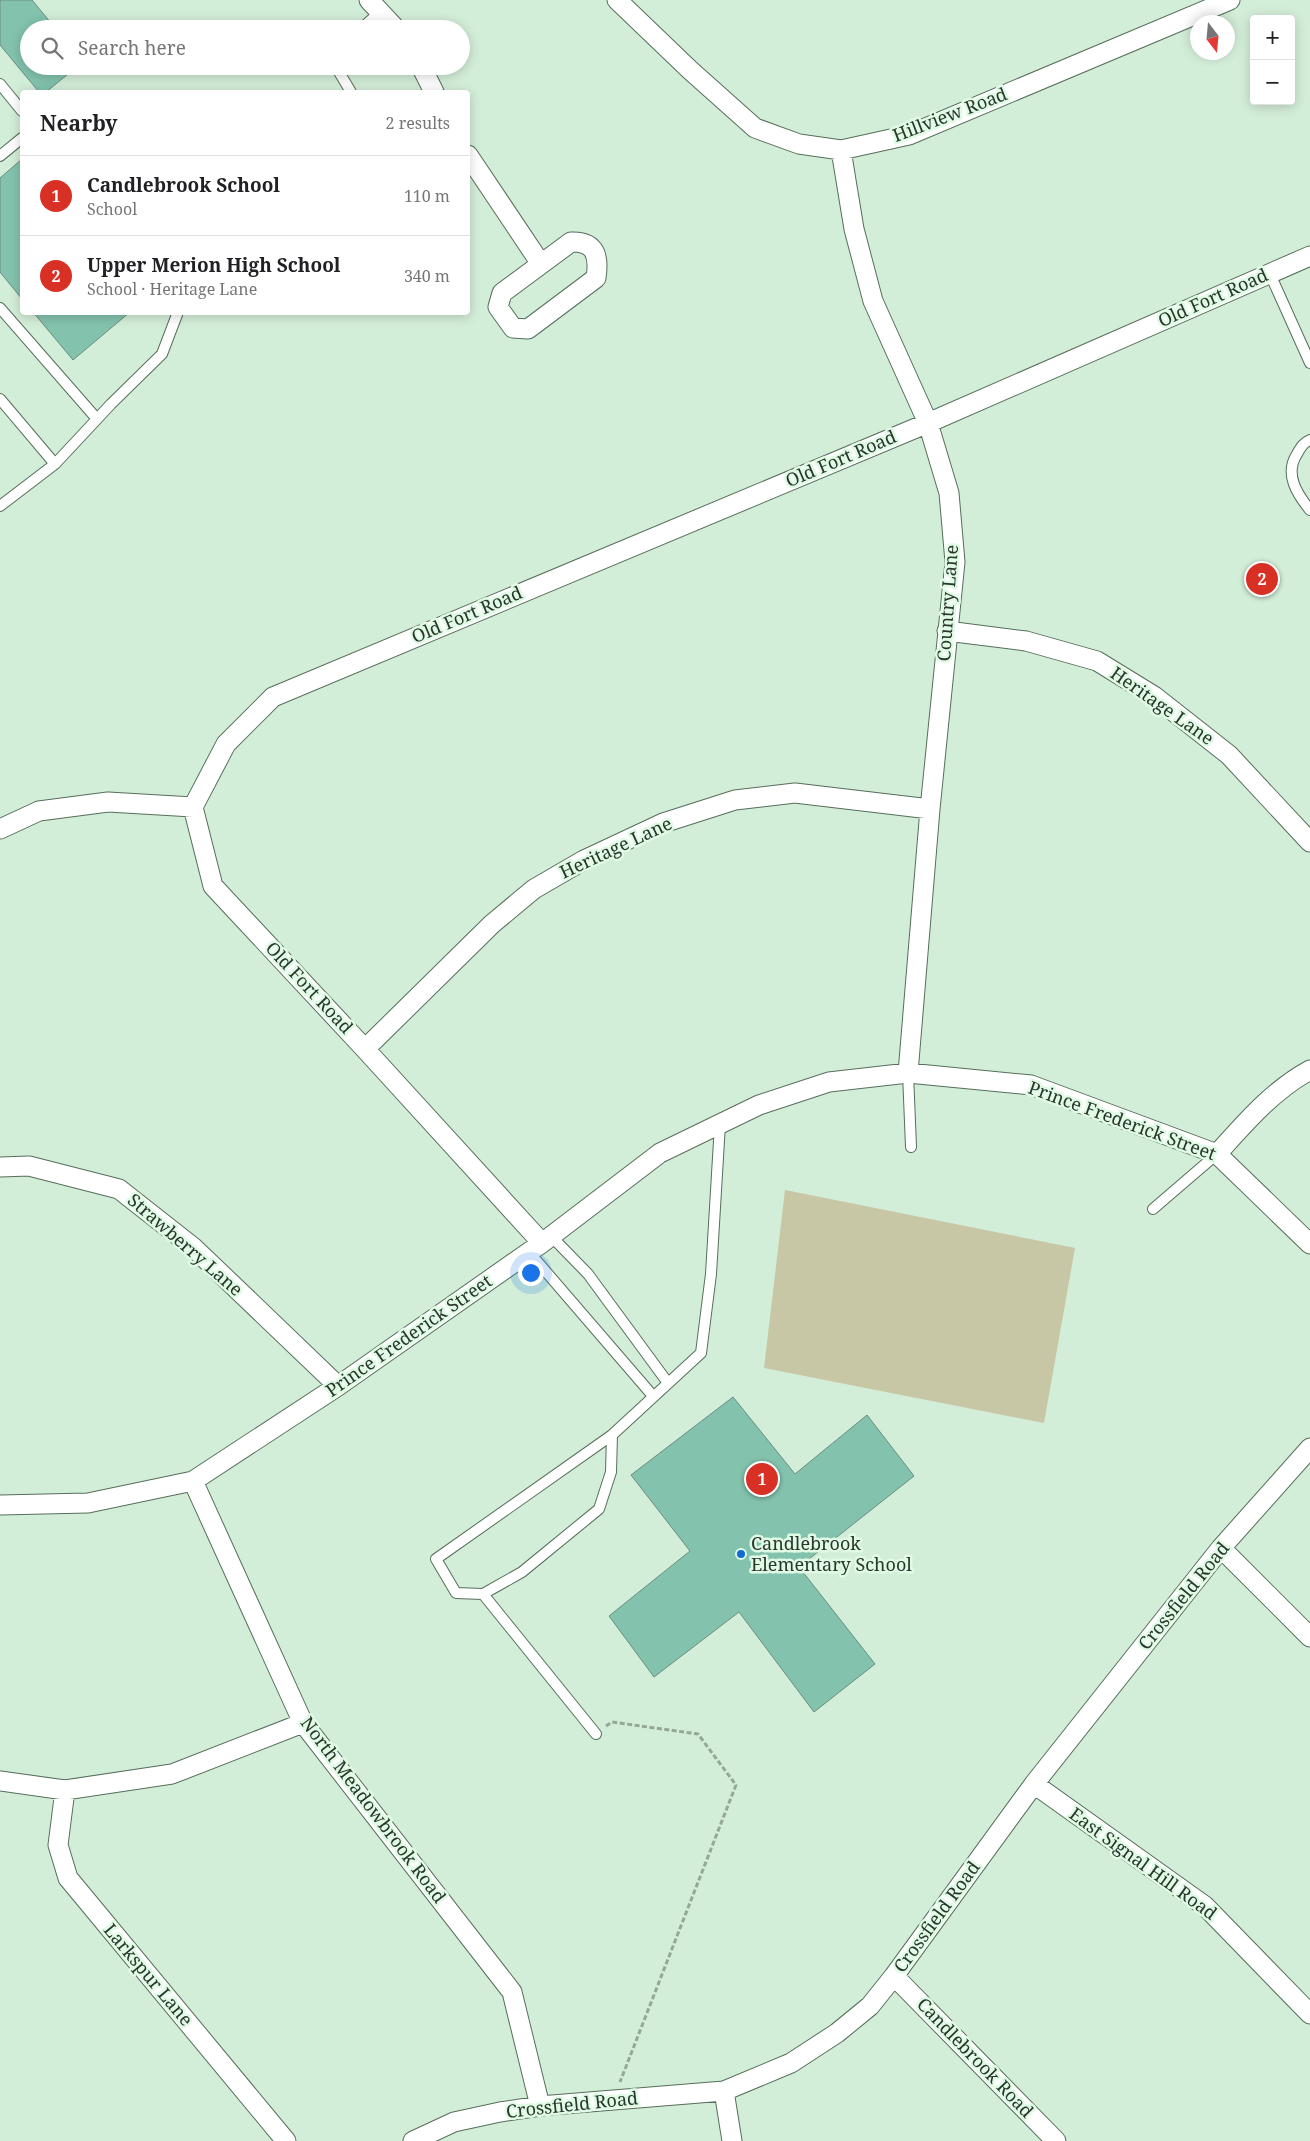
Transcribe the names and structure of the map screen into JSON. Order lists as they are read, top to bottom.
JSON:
{
  "streets": {
    "street": [
      "Hillview Road",
      "Old Fort Road",
      "Country Lane",
      "Heritage Lane",
      "Prince Frederick Street",
      "Strawberry Lane",
      "Crossfield Road",
      "North Meadowbrook Road",
      "East Signal Hill Road",
      "Larkspur Lane",
      "Candlebrook Road"
    ]
  },
  "crossings": [
    ["Hillview Road", "Country Lane"],
    ["Old Fort Road", "Country Lane"],
    ["Old Fort Road", "Heritage Lane"],
    ["Old Fort Road", "Prince Frederick Street"],
    ["Country Lane", "Heritage Lane"],
    ["Country Lane", "Prince Frederick Street"],
    ["Prince Frederick Street", "Strawberry Lane"],
    ["Prince Frederick Street", "North Meadowbrook Road"],
    ["Crossfield Road", "North Meadowbrook Road"],
    ["Crossfield Road", "East Signal Hill Road"],
    ["Crossfield Road", "Candlebrook Road"]
  ],
  "places": ["Candlebrook Elementary School"],
  "north": "bottom",
  "page": {
    "map_buttons": ["+", "−"],
    "search": "Search here",
    "heading": ["Nearby", "2 results"],
    "list": [
      {
        "mark": "1",
        "name": "Candlebrook School",
        "note": "School",
        "value": "110 m"
      },
      {
        "mark": "2",
        "name": "Upper Merion High School",
        "note": "School · Heritage Lane",
        "value": "340 m"
      }
    ],
    "pins": ["2", "1"]
  }
}
